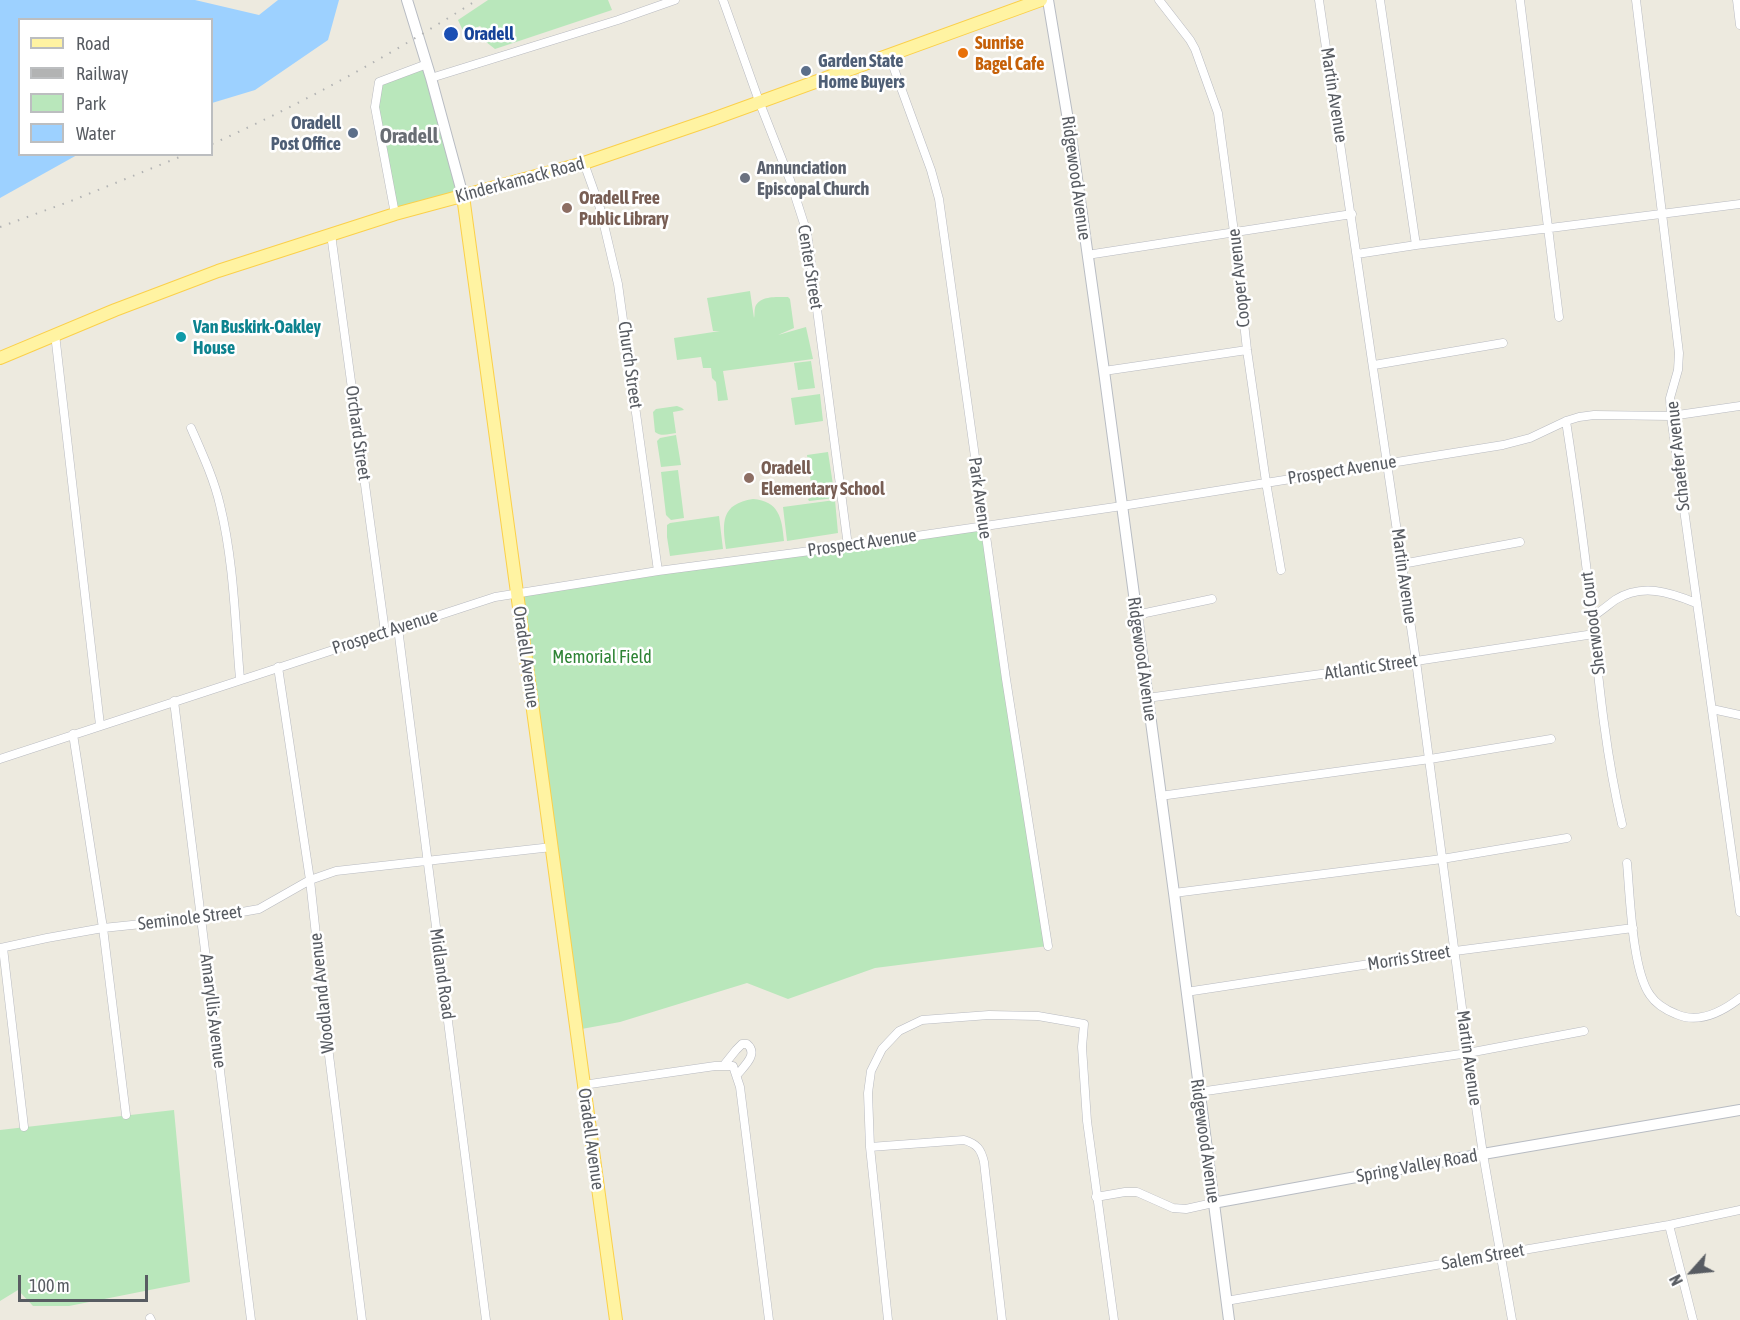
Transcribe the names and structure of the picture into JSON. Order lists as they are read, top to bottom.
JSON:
{
  "streets": {
    "main road": ["Kinderkamack Road", "Oradell Avenue"],
    "street": [
      "Martin Avenue",
      "Ridgewood Avenue",
      "Center Street",
      "Cooper Avenue",
      "Church Street",
      "Orchard Street",
      "Schaefer Avenue",
      "Prospect Avenue",
      "Park Avenue",
      "Sherwood Court",
      "Atlantic Street",
      "Seminole Street",
      "Morris Street",
      "Midland Road",
      "Woodland Avenue",
      "Amaryllis Avenue",
      "Spring Valley Road",
      "Salem Street"
    ]
  },
  "crossings": [
    ["Martin Avenue", "Prospect Avenue"],
    ["Martin Avenue", "Atlantic Street"],
    ["Martin Avenue", "Morris Street"],
    ["Martin Avenue", "Spring Valley Road"],
    ["Martin Avenue", "Salem Street"],
    ["Ridgewood Avenue", "Prospect Avenue"],
    ["Ridgewood Avenue", "Atlantic Street"],
    ["Ridgewood Avenue", "Morris Street"],
    ["Ridgewood Avenue", "Spring Valley Road"],
    ["Ridgewood Avenue", "Salem Street"],
    ["Kinderkamack Road", "Center Street"],
    ["Kinderkamack Road", "Church Street"],
    ["Kinderkamack Road", "Orchard Street"],
    ["Kinderkamack Road", "Park Avenue"],
    ["Kinderkamack Road", "Oradell Avenue"],
    ["Center Street", "Prospect Avenue"],
    ["Cooper Avenue", "Prospect Avenue"],
    ["Church Street", "Prospect Avenue"],
    ["Orchard Street", "Prospect Avenue"],
    ["Schaefer Avenue", "Prospect Avenue"],
    ["Prospect Avenue", "Park Avenue"],
    ["Prospect Avenue", "Sherwood Court"],
    ["Prospect Avenue", "Oradell Avenue"],
    ["Prospect Avenue", "Midland Road"],
    ["Prospect Avenue", "Woodland Avenue"],
    ["Prospect Avenue", "Amaryllis Avenue"],
    ["Sherwood Court", "Atlantic Street"],
    ["Oradell Avenue", "Seminole Street"],
    ["Seminole Street", "Midland Road"],
    ["Seminole Street", "Woodland Avenue"],
    ["Seminole Street", "Amaryllis Avenue"]
  ],
  "districts": ["Oradell"],
  "parks": ["Memorial Field"],
  "places": [
    "Oradell",
    "Sunrise Bagel Cafe",
    "Garden State Home Buyers",
    "Oradell Post Office",
    "Annunciation Episcopal Church",
    "Oradell Free Public Library",
    "Van Buskirk-Oakley House",
    "Oradell Elementary School"
  ],
  "legend": [
    "Road",
    "Railway",
    "Park",
    "Water"
  ],
  "scale_bar": "100 m",
  "north": "bottom left"
}
